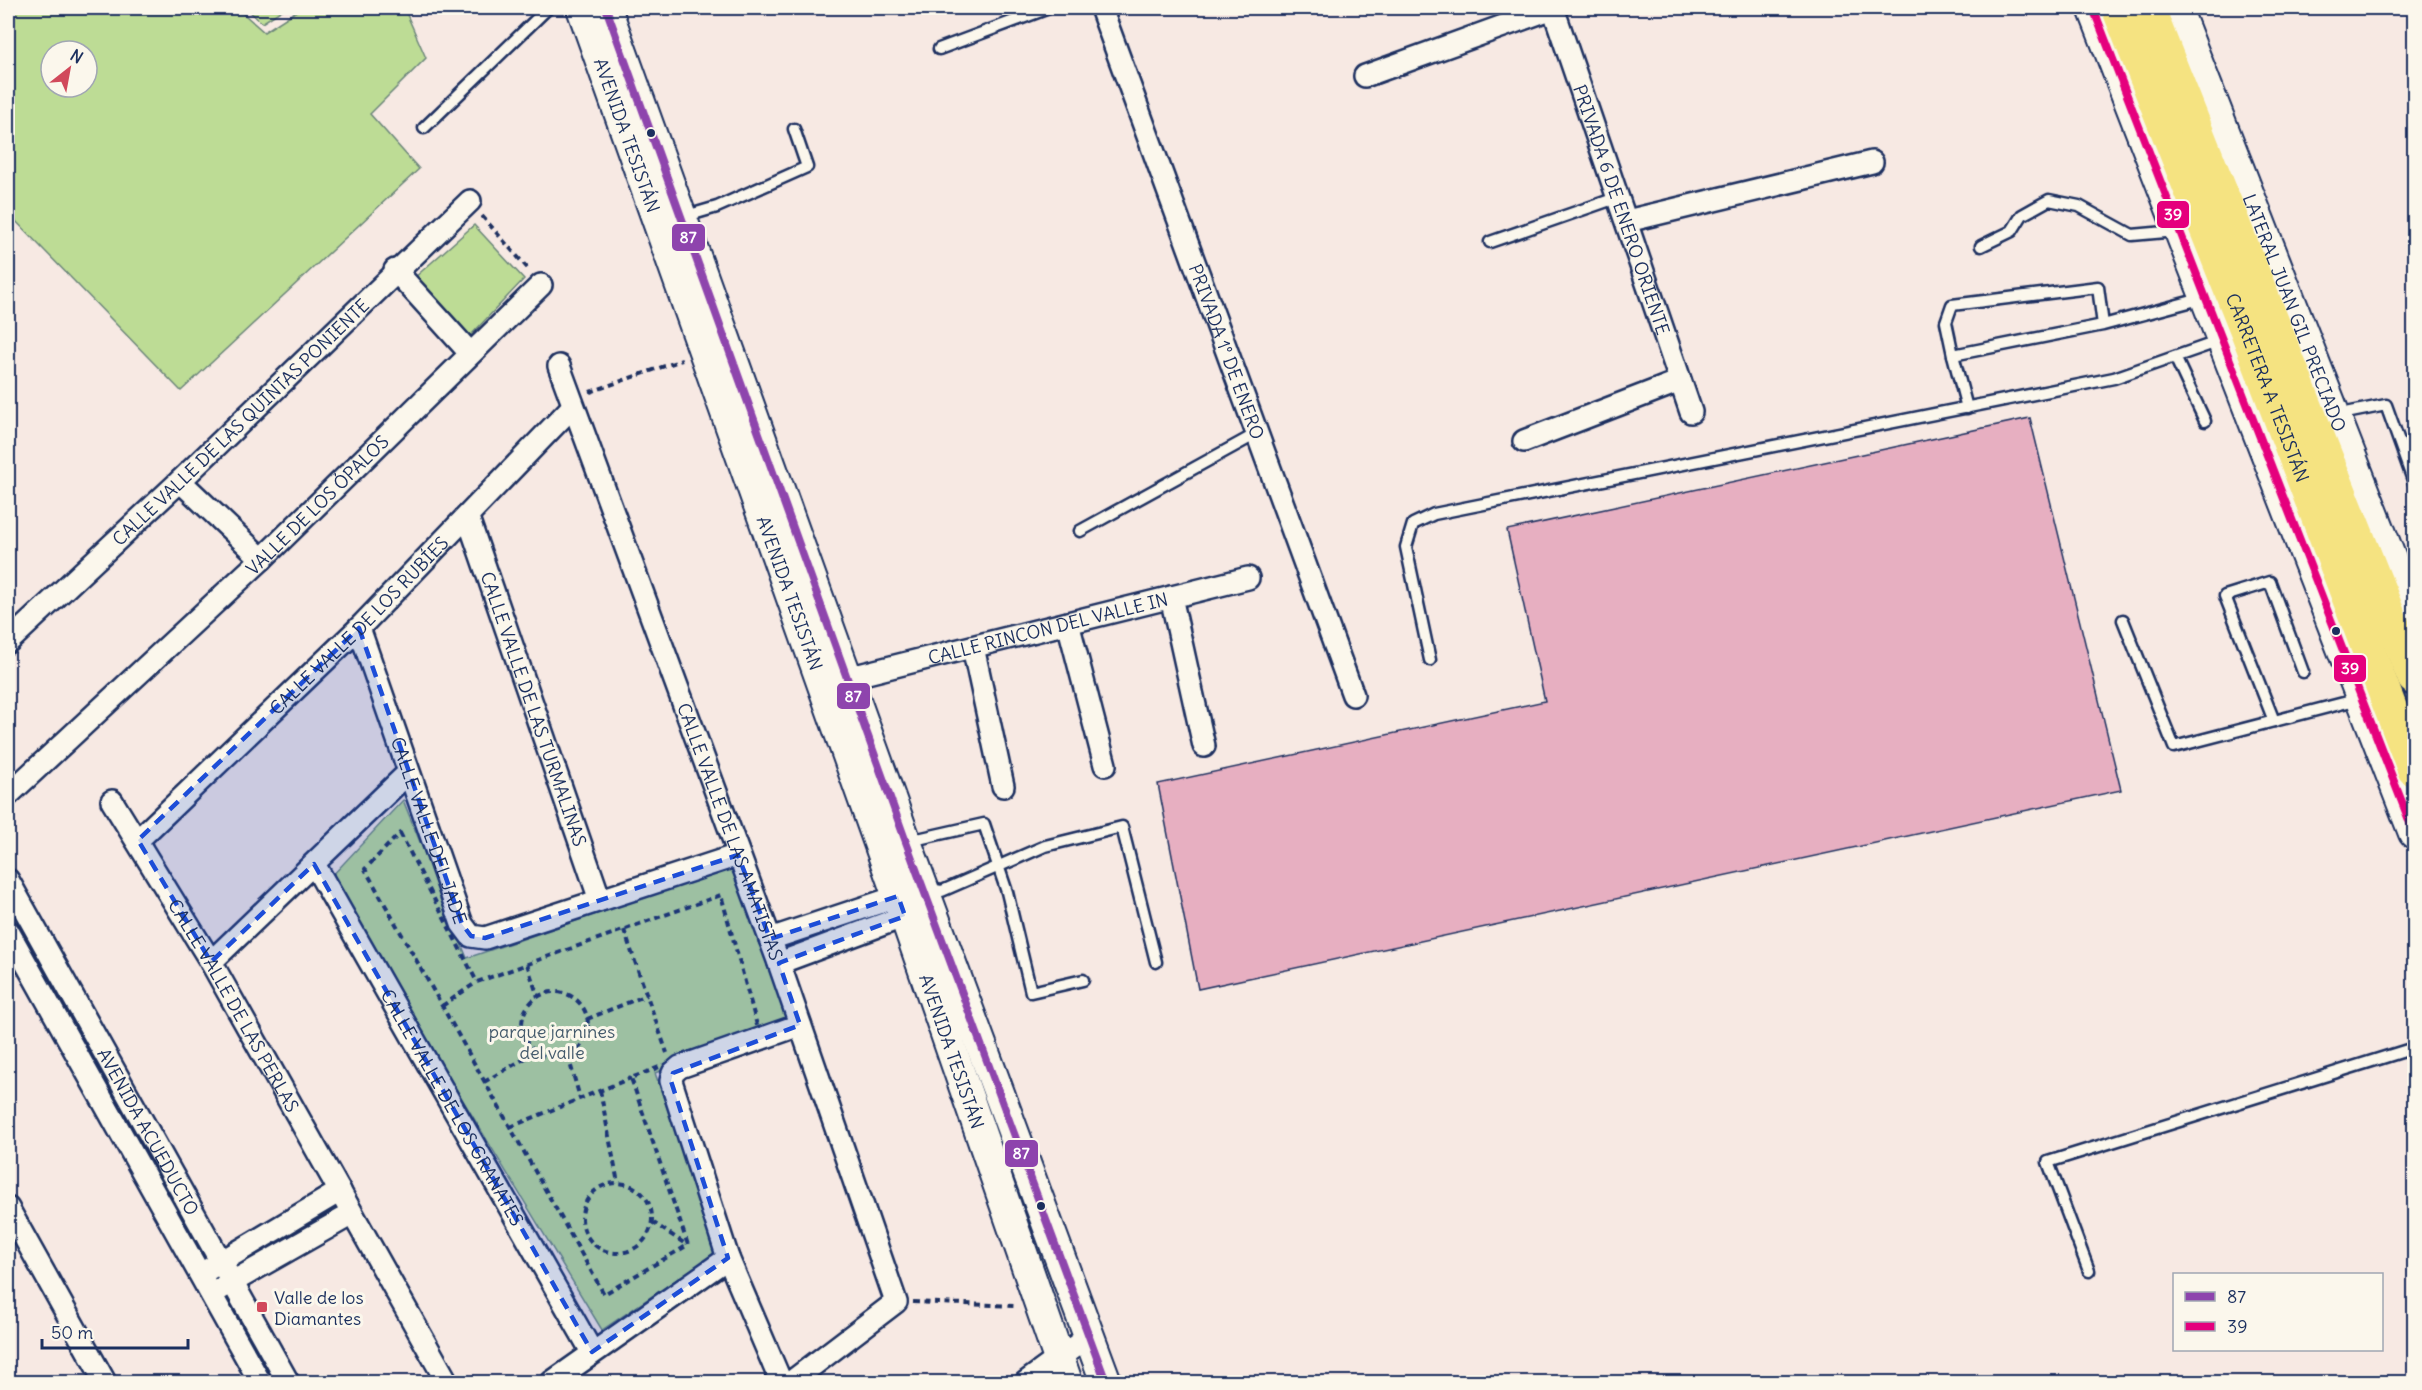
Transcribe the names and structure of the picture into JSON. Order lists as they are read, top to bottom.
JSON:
{
  "streets": {
    "main road": ["CARRETERA A TESISTÁN"],
    "street": [
      "AVENIDA TESISTÁN",
      "PRIVADA 6 DE ENERO ORIENTE",
      "LATERAL JUAN GIL PRECIADO",
      "PRIVADA 1° DE ENERO",
      "CALLE VALLE DE LAS QUINTAS PONIENTE",
      "VALLE DE LOS ÓPALOS",
      "CALLE VALLE DE LOS RUBÍES",
      "CALLE RINCON DEL VALLE IN",
      "CALLE VALLE DE LAS TURMALINAS",
      "CALLE VALLE DEL JADE",
      "CALLE VALLE DE LAS AMATISTAS",
      "CALLE VALLE DE LAS PERLAS",
      "CALLE VALLE DE LOS GRANATES",
      "AVENIDA ACUEDUCTO"
    ]
  },
  "crossings": [
    ["AVENIDA TESISTÁN", "CALLE RINCON DEL VALLE IN"],
    ["LATERAL JUAN GIL PRECIADO", "CARRETERA A TESISTÁN"],
    ["CALLE VALLE DE LOS RUBÍES", "CALLE VALLE DE LAS TURMALINAS"],
    ["CALLE VALLE DE LOS RUBÍES", "CALLE VALLE DEL JADE"],
    ["CALLE VALLE DE LOS RUBÍES", "CALLE VALLE DE LAS AMATISTAS"],
    ["CALLE VALLE DE LOS RUBÍES", "CALLE VALLE DE LAS PERLAS"],
    ["CALLE VALLE DE LAS TURMALINAS", "CALLE VALLE DEL JADE"],
    ["CALLE VALLE DEL JADE", "CALLE VALLE DE LAS AMATISTAS"]
  ],
  "parks": ["parque jarnines del valle"],
  "places": {
    "transit": ["Valle de los Diamantes"]
  },
  "lines": ["transit line 87", "transit line 39"],
  "legend": ["87", "39"],
  "scale_bar": "50 m",
  "north": "top right"
}
